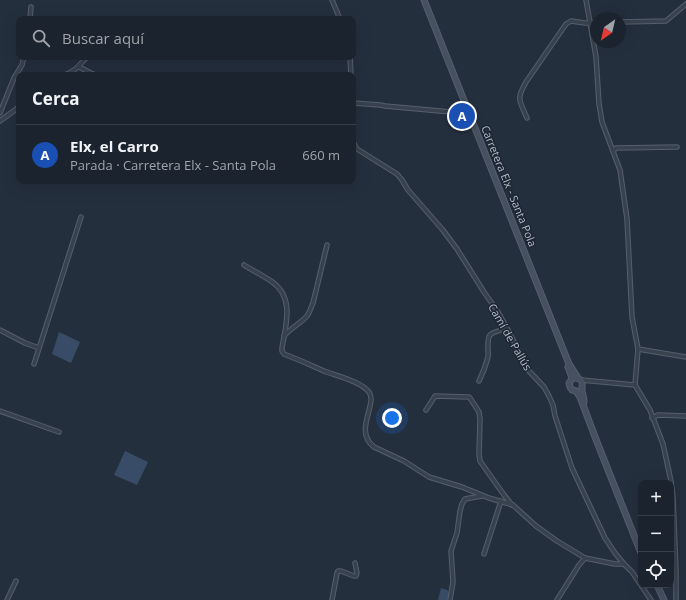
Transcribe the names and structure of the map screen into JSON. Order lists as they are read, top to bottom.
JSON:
{
  "streets": {
    "main road": ["Carretera Elx - Santa Pola"],
    "street": ["Camí de Pallús"]
  },
  "north": "bottom left",
  "page": {
    "search": "Buscar aquí",
    "heading": "Cerca",
    "pins": "A",
    "list": [
      {
        "mark": "A",
        "name": "Elx, el Carro",
        "note": "Parada · Carretera Elx - Santa Pola",
        "value": "660 m"
      }
    ],
    "map_buttons": ["+", "−"]
  }
}
